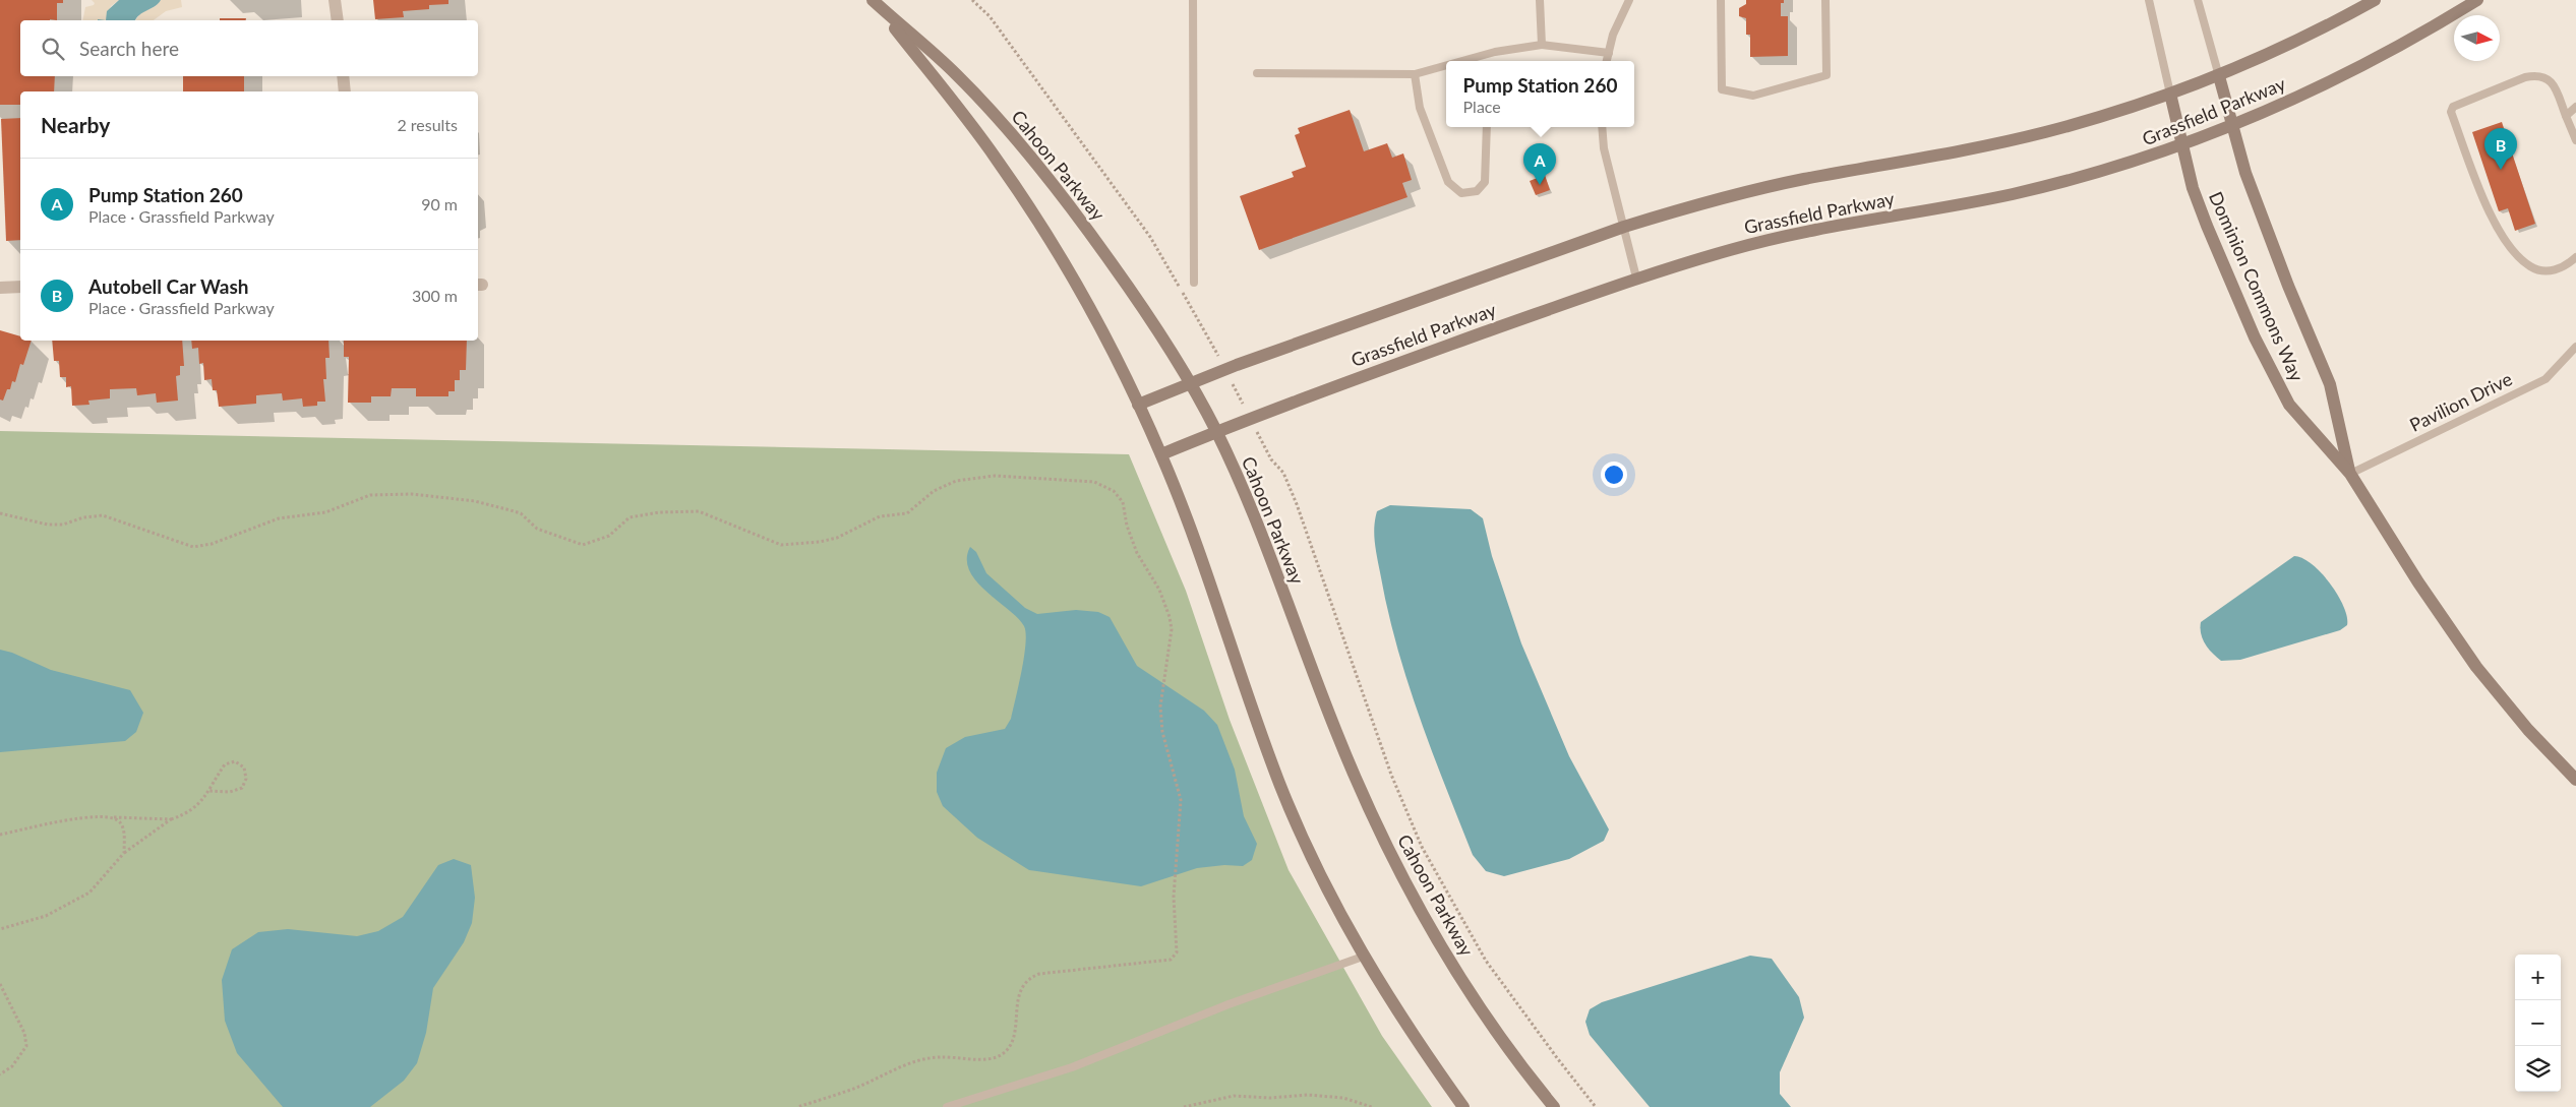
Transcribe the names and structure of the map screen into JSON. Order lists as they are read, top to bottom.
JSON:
{
  "streets": {
    "street": ["Grassfield Parkway", "Cahoon Parkway", "Dominion Commons Way"],
    "lane": ["Pavilion Drive"]
  },
  "crossings": [
    ["Grassfield Parkway", "Cahoon Parkway"],
    ["Grassfield Parkway", "Dominion Commons Way"],
    ["Dominion Commons Way", "Pavilion Drive"]
  ],
  "north": "right",
  "page": {
    "search": "Search here",
    "popup": ["Pump Station 260", "Place"],
    "heading": ["Nearby", "2 results"],
    "pins": ["B", "A"],
    "list": [
      {
        "mark": "A",
        "name": "Pump Station 260",
        "note": "Place · Grassfield Parkway",
        "value": "90 m"
      },
      {
        "mark": "B",
        "name": "Autobell Car Wash",
        "note": "Place · Grassfield Parkway",
        "value": "300 m"
      }
    ],
    "map_buttons": ["+", "−"]
  }
}
